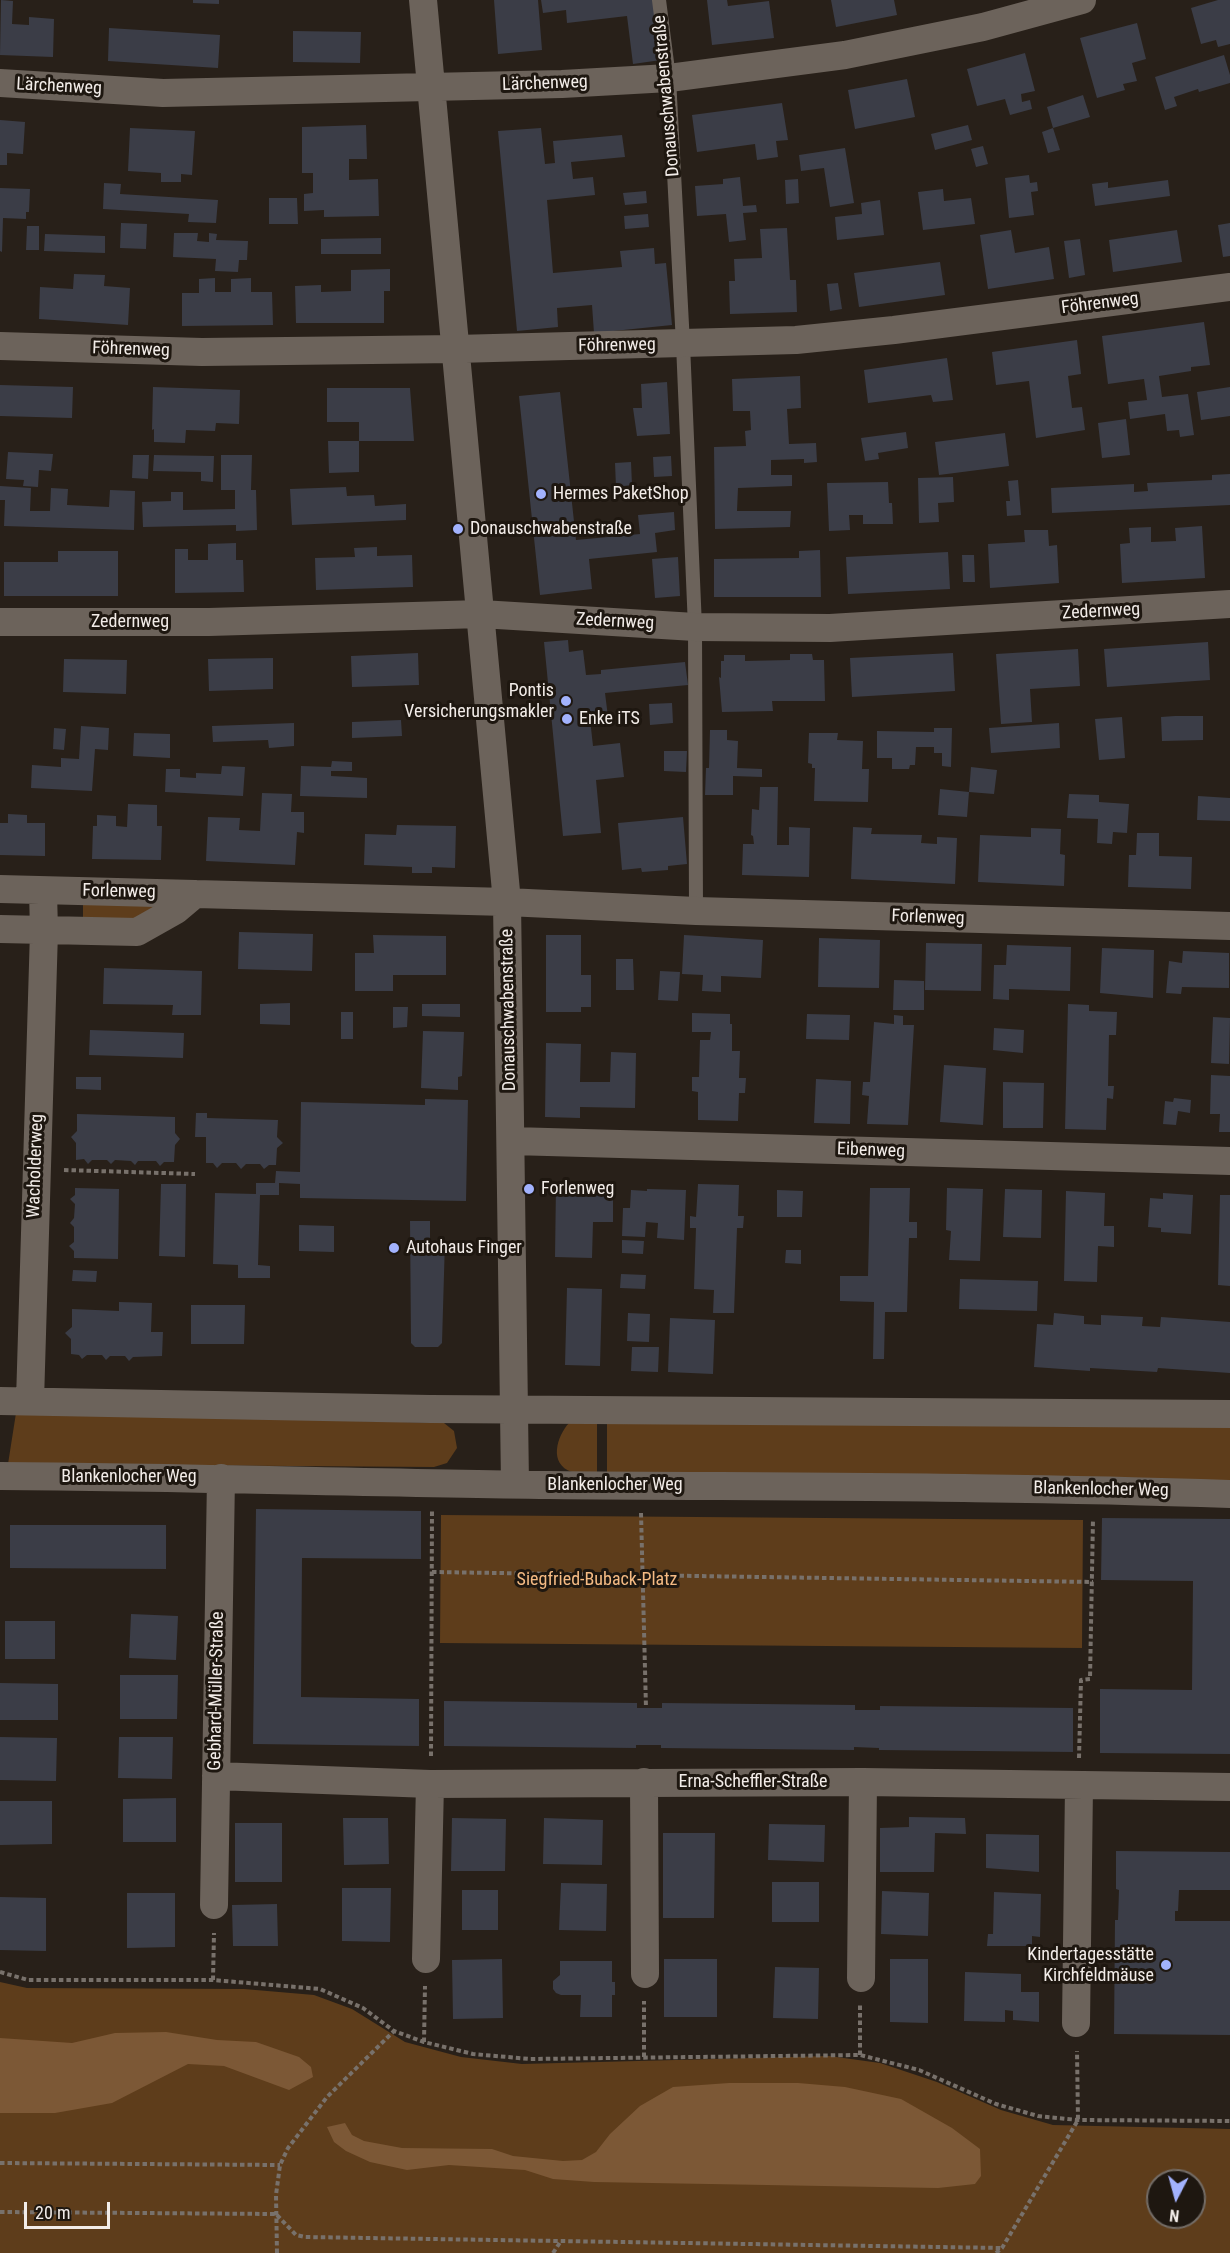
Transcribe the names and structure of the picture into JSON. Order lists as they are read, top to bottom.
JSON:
{
  "streets": {
    "street": [
      "Lärchenweg",
      "Donauschwabenstraße",
      "Föhrenweg",
      "Zedernweg",
      "Forlenweg",
      "Eibenweg",
      "Wacholderweg",
      "Blankenlocher Weg",
      "Gebhard-Müller-Straße",
      "Erna-Scheffler-Straße"
    ]
  },
  "crossings": [
    ["Lärchenweg", "Donauschwabenstraße"],
    ["Donauschwabenstraße", "Föhrenweg"],
    ["Donauschwabenstraße", "Zedernweg"],
    ["Donauschwabenstraße", "Forlenweg"],
    ["Donauschwabenstraße", "Eibenweg"],
    ["Donauschwabenstraße", "Blankenlocher Weg"],
    ["Forlenweg", "Wacholderweg"],
    ["Blankenlocher Weg", "Gebhard-Müller-Straße"],
    ["Gebhard-Müller-Straße", "Erna-Scheffler-Straße"]
  ],
  "parks": ["Siegfried-Buback-Platz"],
  "places": [
    "Hermes PaketShop",
    "Donauschwabenstraße",
    "Pontis Versicherungsmakler",
    "Enke iTS",
    "Forlenweg",
    "Autohaus Finger",
    "Kindertagesstätte Kirchfeldmäuse"
  ],
  "scale_bar": "20 m",
  "north": "bottom"
}
